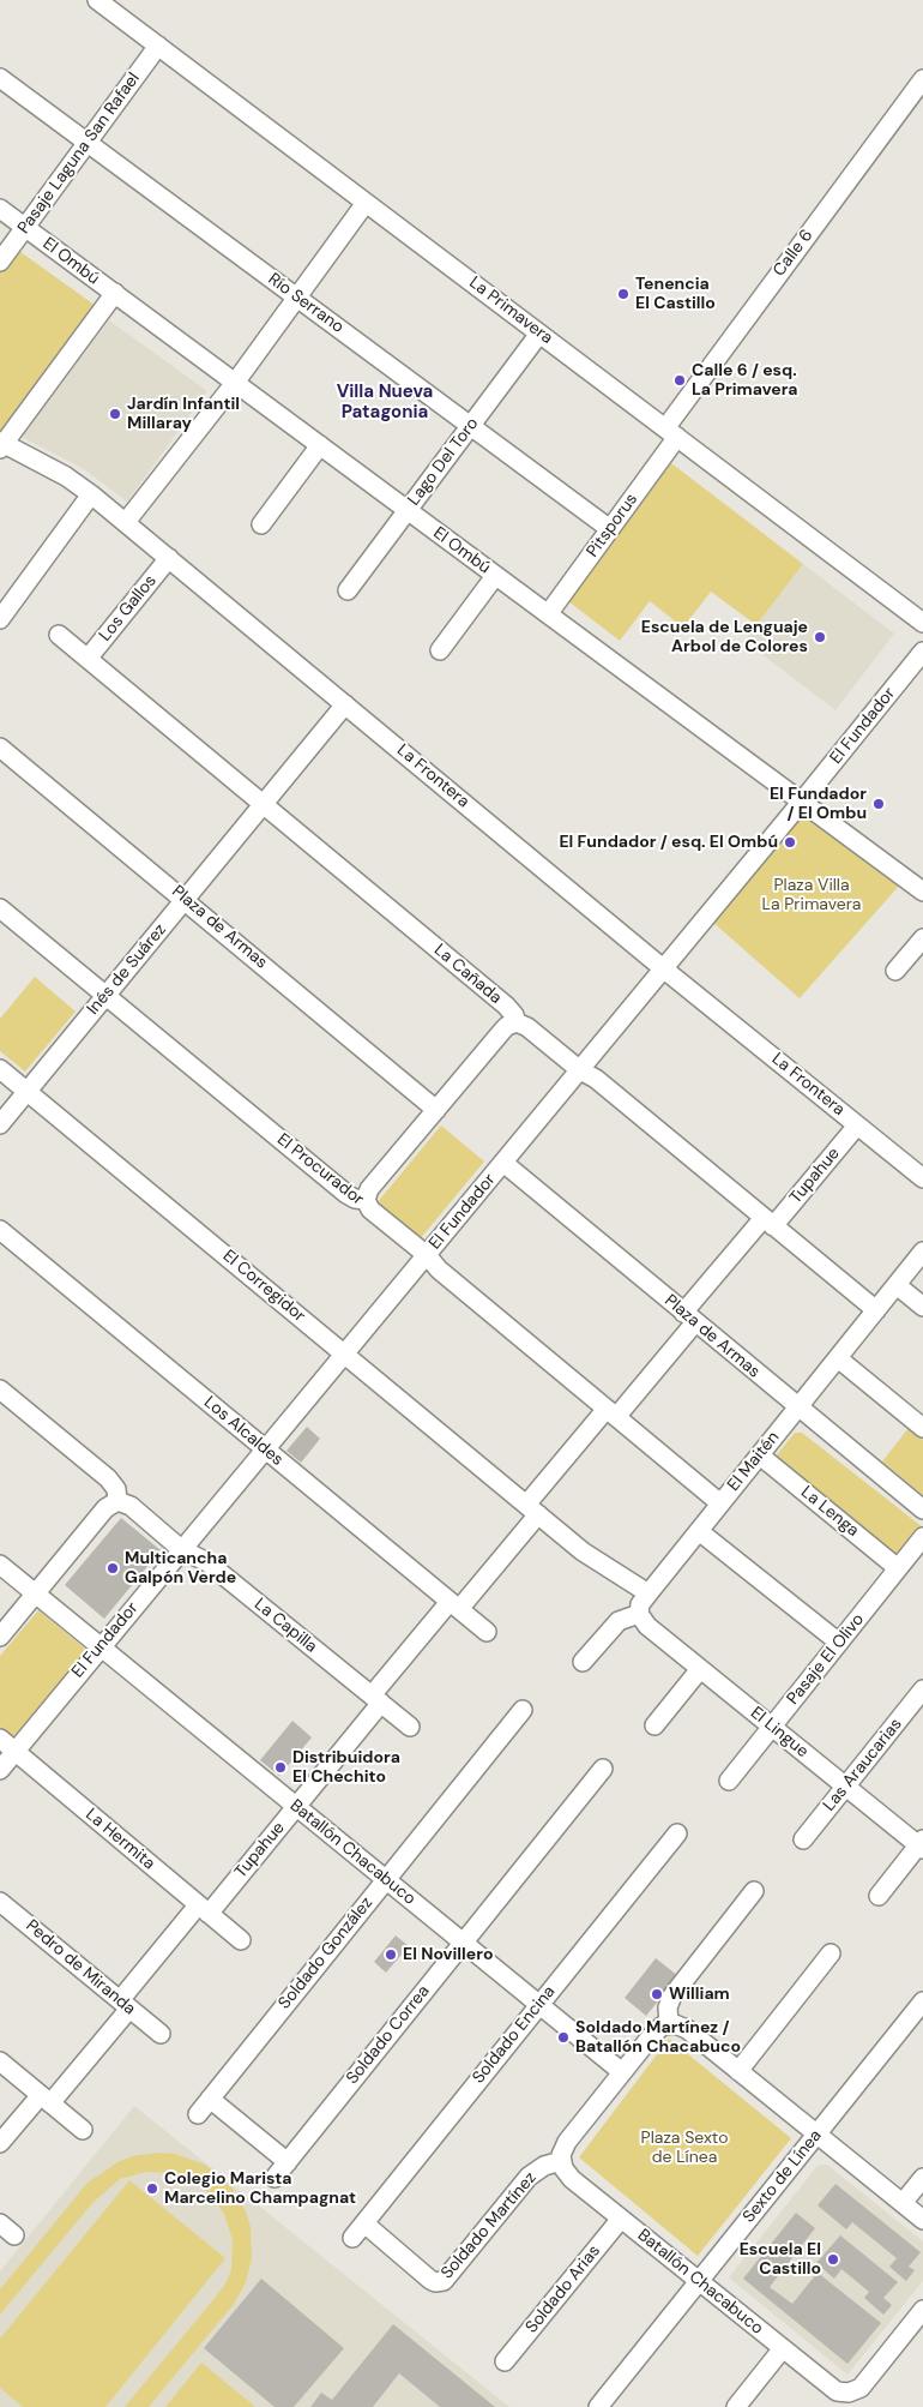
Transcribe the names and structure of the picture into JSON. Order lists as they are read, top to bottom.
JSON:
{
  "streets": {
    "street": [
      "Pasaje Laguna San Rafael",
      "Calle 6",
      "El Ombú",
      "Río Serrano",
      "La Primavera",
      "Lago Del Toro",
      "Pitsporus",
      "Los Gallos",
      "El Fundador",
      "La Frontera",
      "Plaza de Armas",
      "Inés de Suárez",
      "La Cañada",
      "El Procurador",
      "Tupahue",
      "El Corregidor",
      "Los Alcaldes",
      "El Maitén",
      "La Lenga",
      "La Capilla",
      "Pasaje El Olivo",
      "El Lingue",
      "Las Araucarias",
      "La Hermita",
      "Batallón Chacabuco",
      "Soldado González",
      "Pedro de Miranda",
      "Soldado Correa",
      "Soldado Encina",
      "Sexto de Línea",
      "Soldado Martínez",
      "Soldado Arias"
    ]
  },
  "crossings": [
    ["Pasaje Laguna San Rafael", "El Ombú"],
    ["Pasaje Laguna San Rafael", "Río Serrano"],
    ["Pasaje Laguna San Rafael", "La Primavera"],
    ["Calle 6", "La Primavera"],
    ["Calle 6", "Pitsporus"],
    ["El Ombú", "Lago Del Toro"],
    ["El Ombú", "Pitsporus"],
    ["El Ombú", "El Fundador"],
    ["Río Serrano", "Lago Del Toro"],
    ["Río Serrano", "Pitsporus"],
    ["La Primavera", "Lago Del Toro"],
    ["La Primavera", "Pitsporus"],
    ["Los Gallos", "La Frontera"],
    ["Los Gallos", "La Cañada"],
    ["El Fundador", "La Frontera"],
    ["El Fundador", "Plaza de Armas"],
    ["El Fundador", "La Cañada"],
    ["El Fundador", "El Procurador"],
    ["El Fundador", "El Corregidor"],
    ["El Fundador", "Los Alcaldes"],
    ["El Fundador", "La Capilla"],
    ["El Fundador", "La Hermita"],
    ["El Fundador", "Batallón Chacabuco"],
    ["La Frontera", "Inés de Suárez"],
    ["La Frontera", "Tupahue"],
    ["Plaza de Armas", "Inés de Suárez"],
    ["Plaza de Armas", "Tupahue"],
    ["Plaza de Armas", "El Maitén"],
    ["Inés de Suárez", "La Cañada"],
    ["Inés de Suárez", "El Procurador"],
    ["Inés de Suárez", "El Corregidor"],
    ["La Cañada", "Tupahue"],
    ["La Cañada", "El Maitén"],
    ["El Procurador", "Tupahue"],
    ["El Procurador", "El Maitén"],
    ["Tupahue", "El Corregidor"],
    ["Tupahue", "Los Alcaldes"],
    ["Tupahue", "La Capilla"],
    ["Tupahue", "La Hermita"],
    ["Tupahue", "Batallón Chacabuco"],
    ["Tupahue", "Pedro de Miranda"],
    ["El Maitén", "La Lenga"],
    ["El Maitén", "El Lingue"],
    ["La Lenga", "Pasaje El Olivo"],
    ["Pasaje El Olivo", "El Lingue"],
    ["El Lingue", "Las Araucarias"],
    ["Batallón Chacabuco", "Soldado González"],
    ["Batallón Chacabuco", "Soldado Correa"],
    ["Batallón Chacabuco", "Soldado Encina"],
    ["Batallón Chacabuco", "Sexto de Línea"],
    ["Batallón Chacabuco", "Soldado Martínez"],
    ["Batallón Chacabuco", "Soldado Arias"],
    ["Soldado Encina", "Soldado Martínez"]
  ],
  "districts": ["Villa Nueva Patagonia"],
  "parks": ["Plaza Villa La Primavera", "Plaza Sexto de Línea"],
  "places": [
    "Tenencia El Castillo",
    "Calle 6 / esq. La Primavera",
    "Jardín Infantil Millaray",
    "Escuela de Lenguaje Arbol de Colores",
    "El Fundador / El Ombu",
    "El Fundador / esq. El Ombú",
    "Multicancha Galpón Verde",
    "Distribuidora El Chechito",
    "El Novillero",
    "William",
    "Soldado Martínez / Batallón Chacabuco",
    "Colegio Marista Marcelino Champagnat",
    "Escuela El Castillo"
  ]
}
